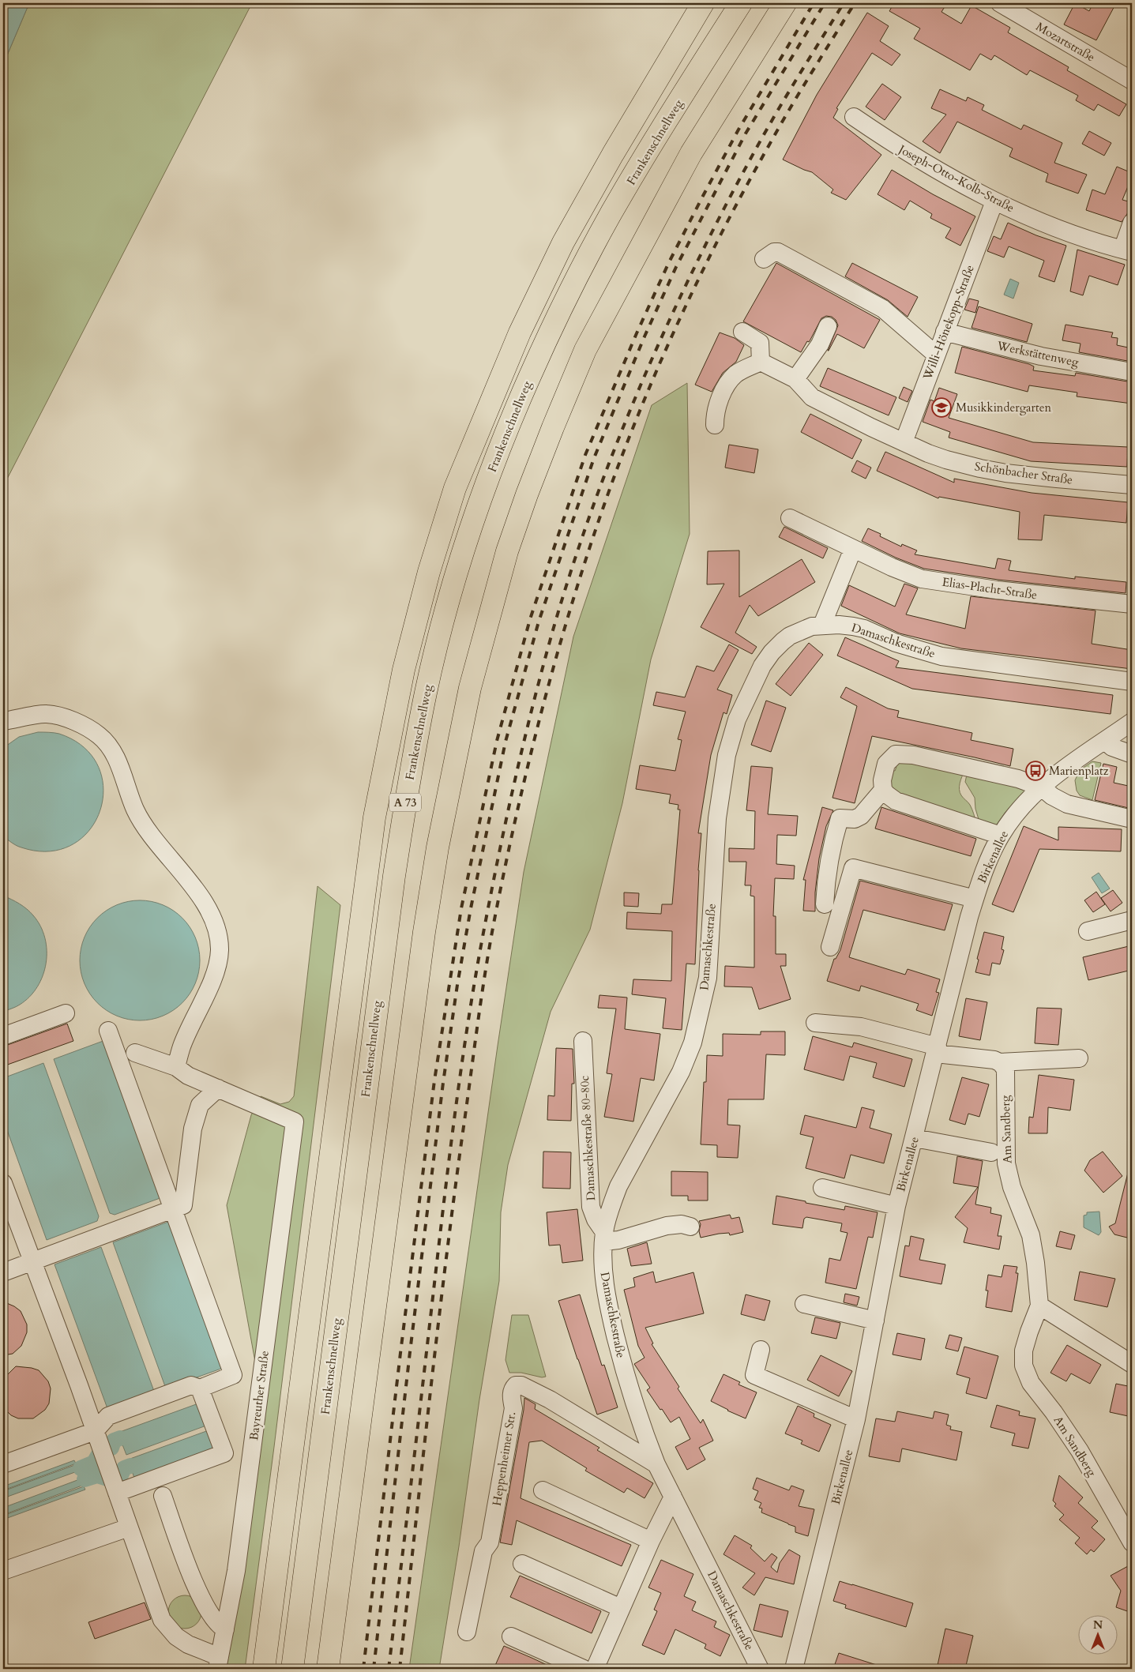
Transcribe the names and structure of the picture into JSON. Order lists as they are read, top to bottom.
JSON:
{
  "streets": {
    "main road": ["Frankenschnellweg", "A 73"],
    "street": [
      "Mozartstraße",
      "Joseph-Otto-Kolb-Straße",
      "Willi-Hönekopp-Straße",
      "Werkstättenweg",
      "Schönbacher Straße",
      "Elias-Placht-Straße",
      "Damaschkestraße",
      "Birkenallee",
      "Am Sandberg",
      "Damaschkestraße 80-80c",
      "Bayreuther Straße",
      "Heppenheimer Str."
    ]
  },
  "crossings": [
    ["Joseph-Otto-Kolb-Straße", "Willi-Hönekopp-Straße"],
    ["Willi-Hönekopp-Straße", "Werkstättenweg"],
    ["Willi-Hönekopp-Straße", "Schönbacher Straße"],
    ["Damaschkestraße", "Damaschkestraße 80-80c"],
    ["Damaschkestraße", "Heppenheimer Str."]
  ],
  "places": {
    "school or university": ["Musikkindergarten"],
    "bus stop": ["Marienplatz"]
  },
  "north": "top"
}
